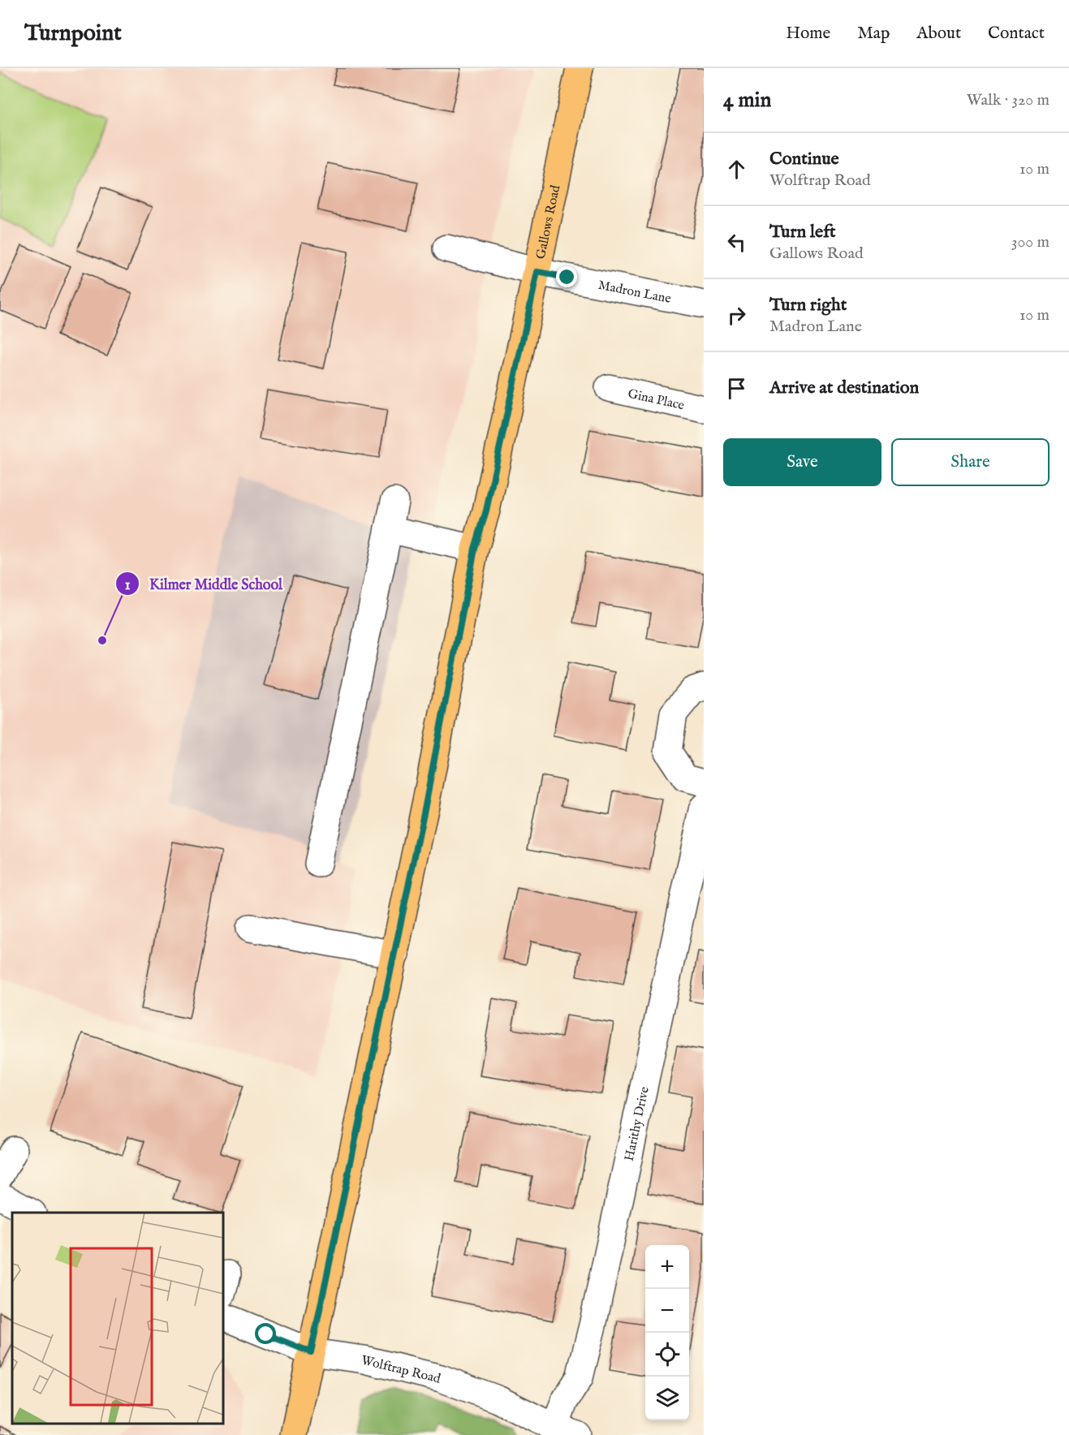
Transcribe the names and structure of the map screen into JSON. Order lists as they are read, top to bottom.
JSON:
{
  "streets": {
    "main road": ["Gallows Road"],
    "street": [
      "Madron Lane",
      "Gina Place",
      "Harithy Drive",
      "Wolftrap Road"
    ]
  },
  "crossings": [
    ["Gallows Road", "Madron Lane"],
    ["Gallows Road", "Wolftrap Road"],
    ["Harithy Drive", "Wolftrap Road"]
  ],
  "places": ["Kilmer Middle School"],
  "page": {
    "header": "Turnpoint",
    "nav": [
      "Home",
      "Map",
      "About",
      "Contact"
    ],
    "heading": ["4 min", "Walk · 320 m"],
    "list": [
      ["Continue", "Wolftrap Road", "10 m"],
      ["Turn left", "Gallows Road", "300 m"],
      ["Turn right", "Madron Lane", "10 m"],
      "Arrive at destination"
    ],
    "buttons": ["Save", "Share"],
    "map_buttons": ["+", "−"]
  }
}
